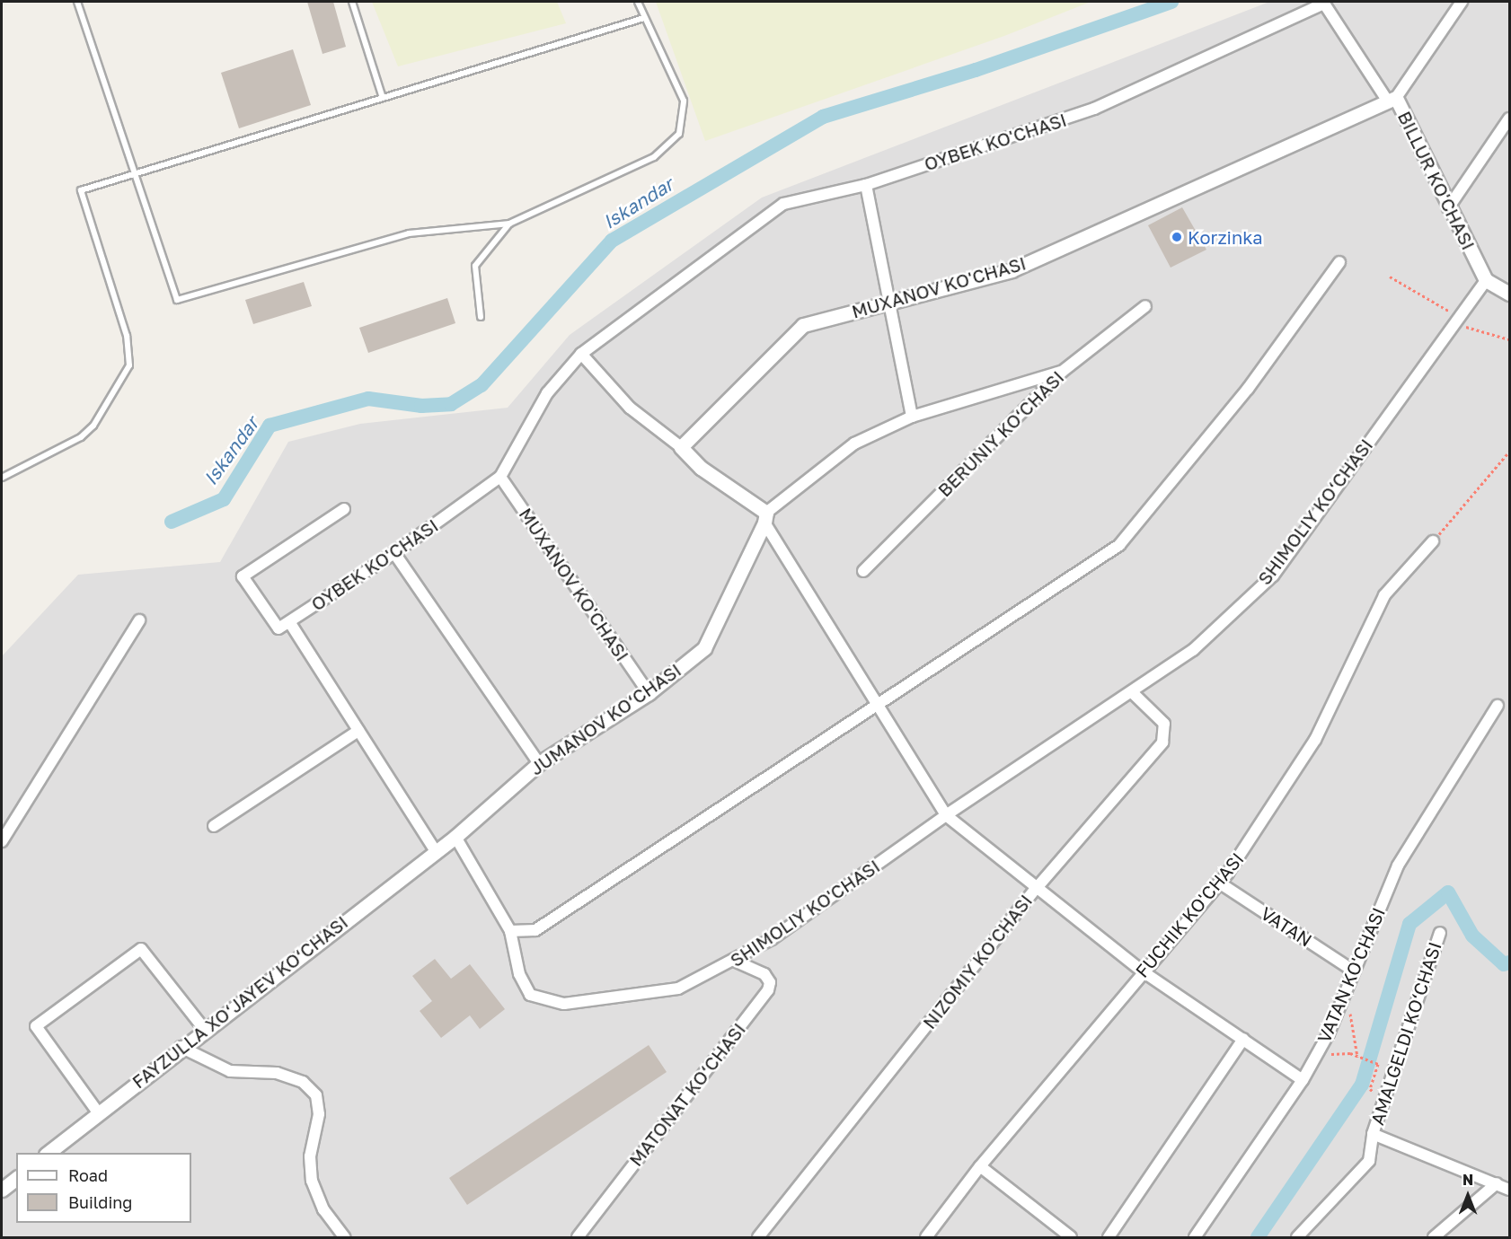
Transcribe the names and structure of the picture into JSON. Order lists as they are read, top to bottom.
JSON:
{
  "streets": {
    "street": [
      "OYBEK KO'CHASI",
      "BILLUR KO'CHASI",
      "MUXANOV KO'CHASI",
      "BERUNIY KO‘CHASI",
      "SHIMOLIY KO‘CHASI",
      "JUMANOV KO‘CHASI",
      "SHIMOLIY KO'CHASI",
      "FUCHIK KO'CHASI",
      "VATAN",
      "NIZOMIY KO'CHASI",
      "VATAN KO'CHASI",
      "FAYZULLA XO‘JAYEV KO‘CHASI",
      "AMALGELDI KO‘CHASI",
      "MATONAT KO‘CHASI"
    ]
  },
  "crossings": [
    ["OYBEK KO'CHASI", "BILLUR KO'CHASI"],
    ["OYBEK KO'CHASI", "MUXANOV KO'CHASI"],
    ["BILLUR KO'CHASI", "MUXANOV KO'CHASI"],
    ["BILLUR KO'CHASI", "SHIMOLIY KO‘CHASI"],
    ["MUXANOV KO'CHASI", "JUMANOV KO‘CHASI"],
    ["BERUNIY KO‘CHASI", "JUMANOV KO‘CHASI"],
    ["SHIMOLIY KO‘CHASI", "SHIMOLIY KO'CHASI"],
    ["SHIMOLIY KO‘CHASI", "NIZOMIY KO'CHASI"],
    ["JUMANOV KO‘CHASI", "SHIMOLIY KO'CHASI"],
    ["JUMANOV KO‘CHASI", "FAYZULLA XO‘JAYEV KO‘CHASI"],
    ["SHIMOLIY KO'CHASI", "MATONAT KO‘CHASI"],
    ["FUCHIK KO'CHASI", "VATAN"],
    ["VATAN", "VATAN KO'CHASI"]
  ],
  "water": ["Iskandar"],
  "places": ["Korzinka"],
  "legend": ["Road", "Building"],
  "north": "top"
}
